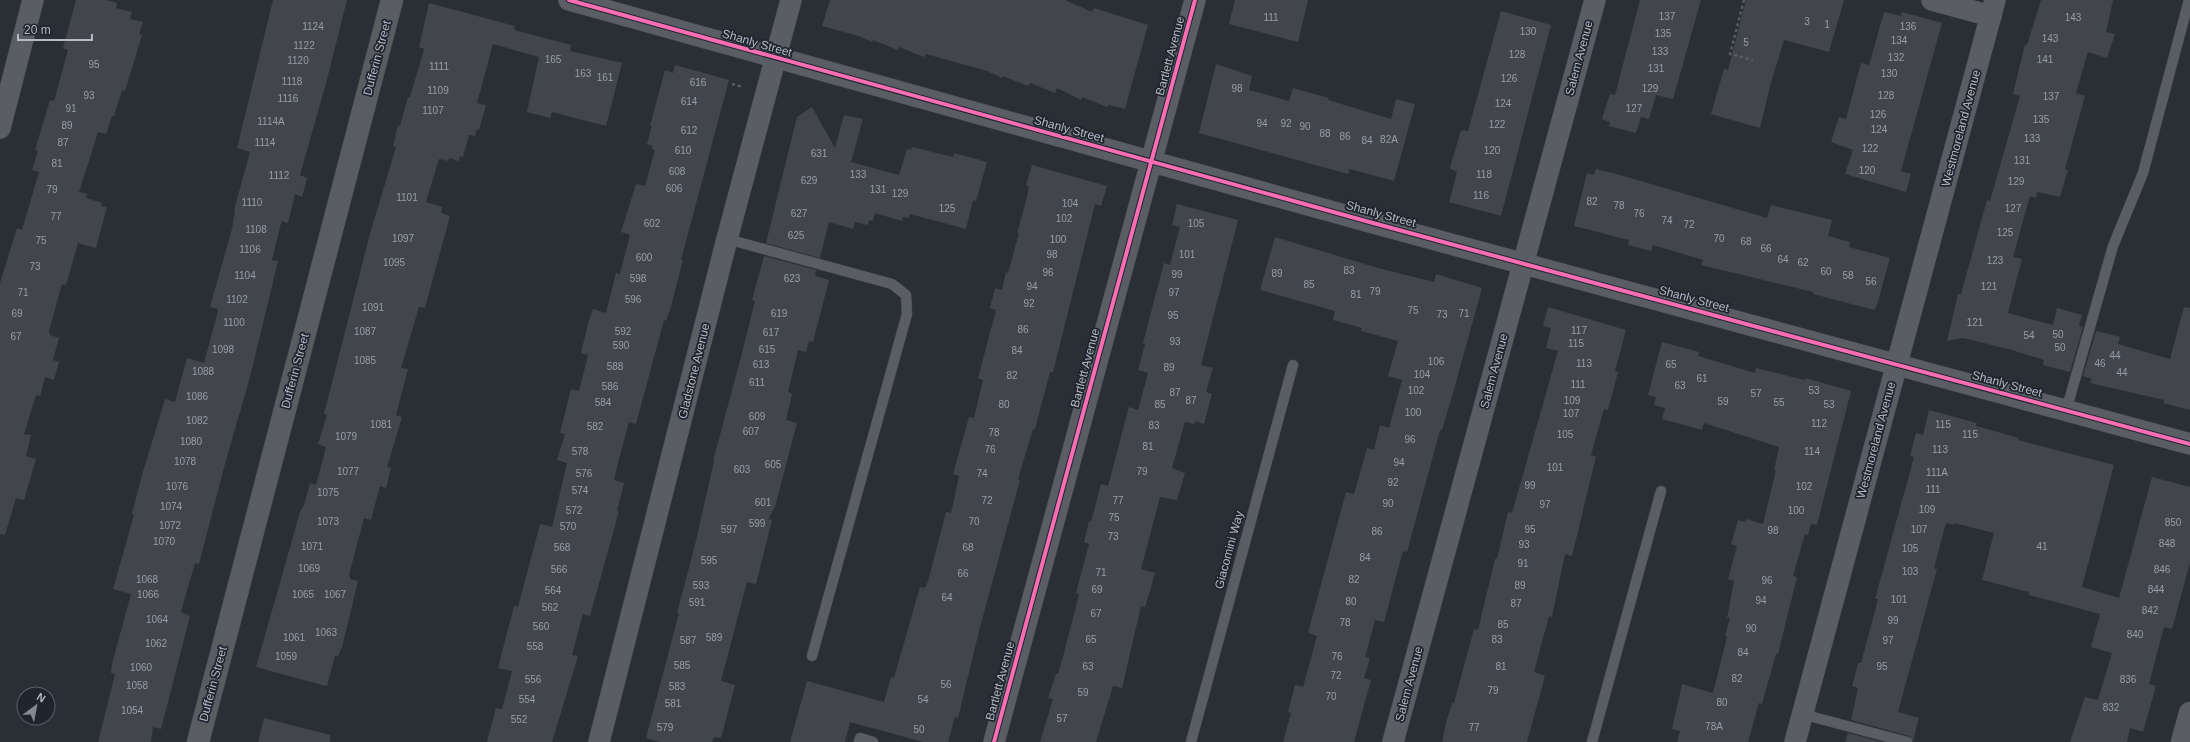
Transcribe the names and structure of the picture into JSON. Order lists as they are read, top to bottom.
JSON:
{
  "streets": {
    "main road": ["Dufferin Street"],
    "street": [
      "Shanly Street",
      "Bartlett Avenue",
      "Salem Avenue",
      "Westmoreland Avenue",
      "Gladstone Avenue"
    ],
    "lane": ["Giacomini Way"]
  },
  "crossings": [
    ["Shanly Street", "Bartlett Avenue"],
    ["Shanly Street", "Salem Avenue"],
    ["Shanly Street", "Westmoreland Avenue"],
    ["Shanly Street", "Gladstone Avenue"]
  ],
  "house_numbers": [
    "137",
    "111",
    "143",
    "3",
    "1",
    "1124",
    "136",
    "130",
    "135",
    "143",
    "134",
    "5",
    "1122",
    "133",
    "128",
    "132",
    "165",
    "141",
    "1120",
    "95",
    "1111",
    "131",
    "163",
    "130",
    "161",
    "126",
    "1118",
    "616",
    "98",
    "129",
    "1109",
    "93",
    "128",
    "137",
    "1116",
    "614",
    "124",
    "91",
    "127",
    "1107",
    "126",
    "135",
    "1114A",
    "94",
    "92",
    "122",
    "89",
    "90",
    "124",
    "612",
    "88",
    "86",
    "133",
    "82A",
    "84",
    "87",
    "1114",
    "122",
    "610",
    "120",
    "631",
    "131",
    "81",
    "120",
    "608",
    "133",
    "118",
    "1112",
    "629",
    "129",
    "606",
    "79",
    "131",
    "129",
    "116",
    "1101",
    "82",
    "1110",
    "104",
    "78",
    "125",
    "127",
    "627",
    "76",
    "77",
    "102",
    "74",
    "602",
    "105",
    "72",
    "1108",
    "125",
    "625",
    "1097",
    "70",
    "100",
    "75",
    "68",
    "66",
    "1106",
    "98",
    "101",
    "600",
    "64",
    "123",
    "1095",
    "62",
    "73",
    "83",
    "60",
    "96",
    "89",
    "99",
    "1104",
    "58",
    "598",
    "623",
    "56",
    "85",
    "94",
    "121",
    "79",
    "71",
    "97",
    "81",
    "1102",
    "596",
    "92",
    "1091",
    "75",
    "69",
    "619",
    "71",
    "73",
    "95",
    "1100",
    "121",
    "86",
    "117",
    "1087",
    "592",
    "617",
    "50",
    "54",
    "67",
    "93",
    "115",
    "590",
    "50",
    "1098",
    "615",
    "84",
    "44",
    "1085",
    "106",
    "113",
    "46",
    "613",
    "65",
    "588",
    "89",
    "1088",
    "44",
    "104",
    "82",
    "61",
    "611",
    "111",
    "63",
    "586",
    "102",
    "53",
    "87",
    "57",
    "1086",
    "87",
    "109",
    "59",
    "584",
    "55",
    "80",
    "85",
    "53",
    "100",
    "107",
    "609",
    "1082",
    "112",
    "1081",
    "115",
    "83",
    "582",
    "607",
    "78",
    "105",
    "115",
    "1079",
    "96",
    "1080",
    "81",
    "76",
    "113",
    "578",
    "114",
    "1078",
    "94",
    "605",
    "101",
    "603",
    "1077",
    "79",
    "111A",
    "576",
    "74",
    "92",
    "99",
    "1076",
    "102",
    "111",
    "574",
    "1075",
    "72",
    "77",
    "601",
    "90",
    "97",
    "1074",
    "109",
    "572",
    "100",
    "75",
    "1073",
    "70",
    "850",
    "599",
    "1072",
    "570",
    "597",
    "95",
    "107",
    "98",
    "86",
    "73",
    "1070",
    "848",
    "93",
    "1071",
    "41",
    "568",
    "68",
    "105",
    "84",
    "595",
    "91",
    "1069",
    "566",
    "846",
    "103",
    "71",
    "66",
    "1068",
    "82",
    "96",
    "593",
    "89",
    "69",
    "844",
    "564",
    "1066",
    "1065",
    "1067",
    "64",
    "101",
    "94",
    "80",
    "591",
    "87",
    "562",
    "842",
    "67",
    "1064",
    "99",
    "78",
    "85",
    "560",
    "90",
    "1063",
    "840",
    "1061",
    "589",
    "65",
    "83",
    "587",
    "97",
    "1062",
    "558",
    "84",
    "1059",
    "76",
    "585",
    "63",
    "81",
    "95",
    "1060",
    "72",
    "82",
    "556",
    "836",
    "56",
    "1058",
    "583",
    "79",
    "59",
    "70",
    "554",
    "54",
    "80",
    "581",
    "832",
    "1054",
    "57",
    "552",
    "78A",
    "579",
    "77",
    "50"
  ],
  "scale_bar": "20 m",
  "north": "top right"
}
